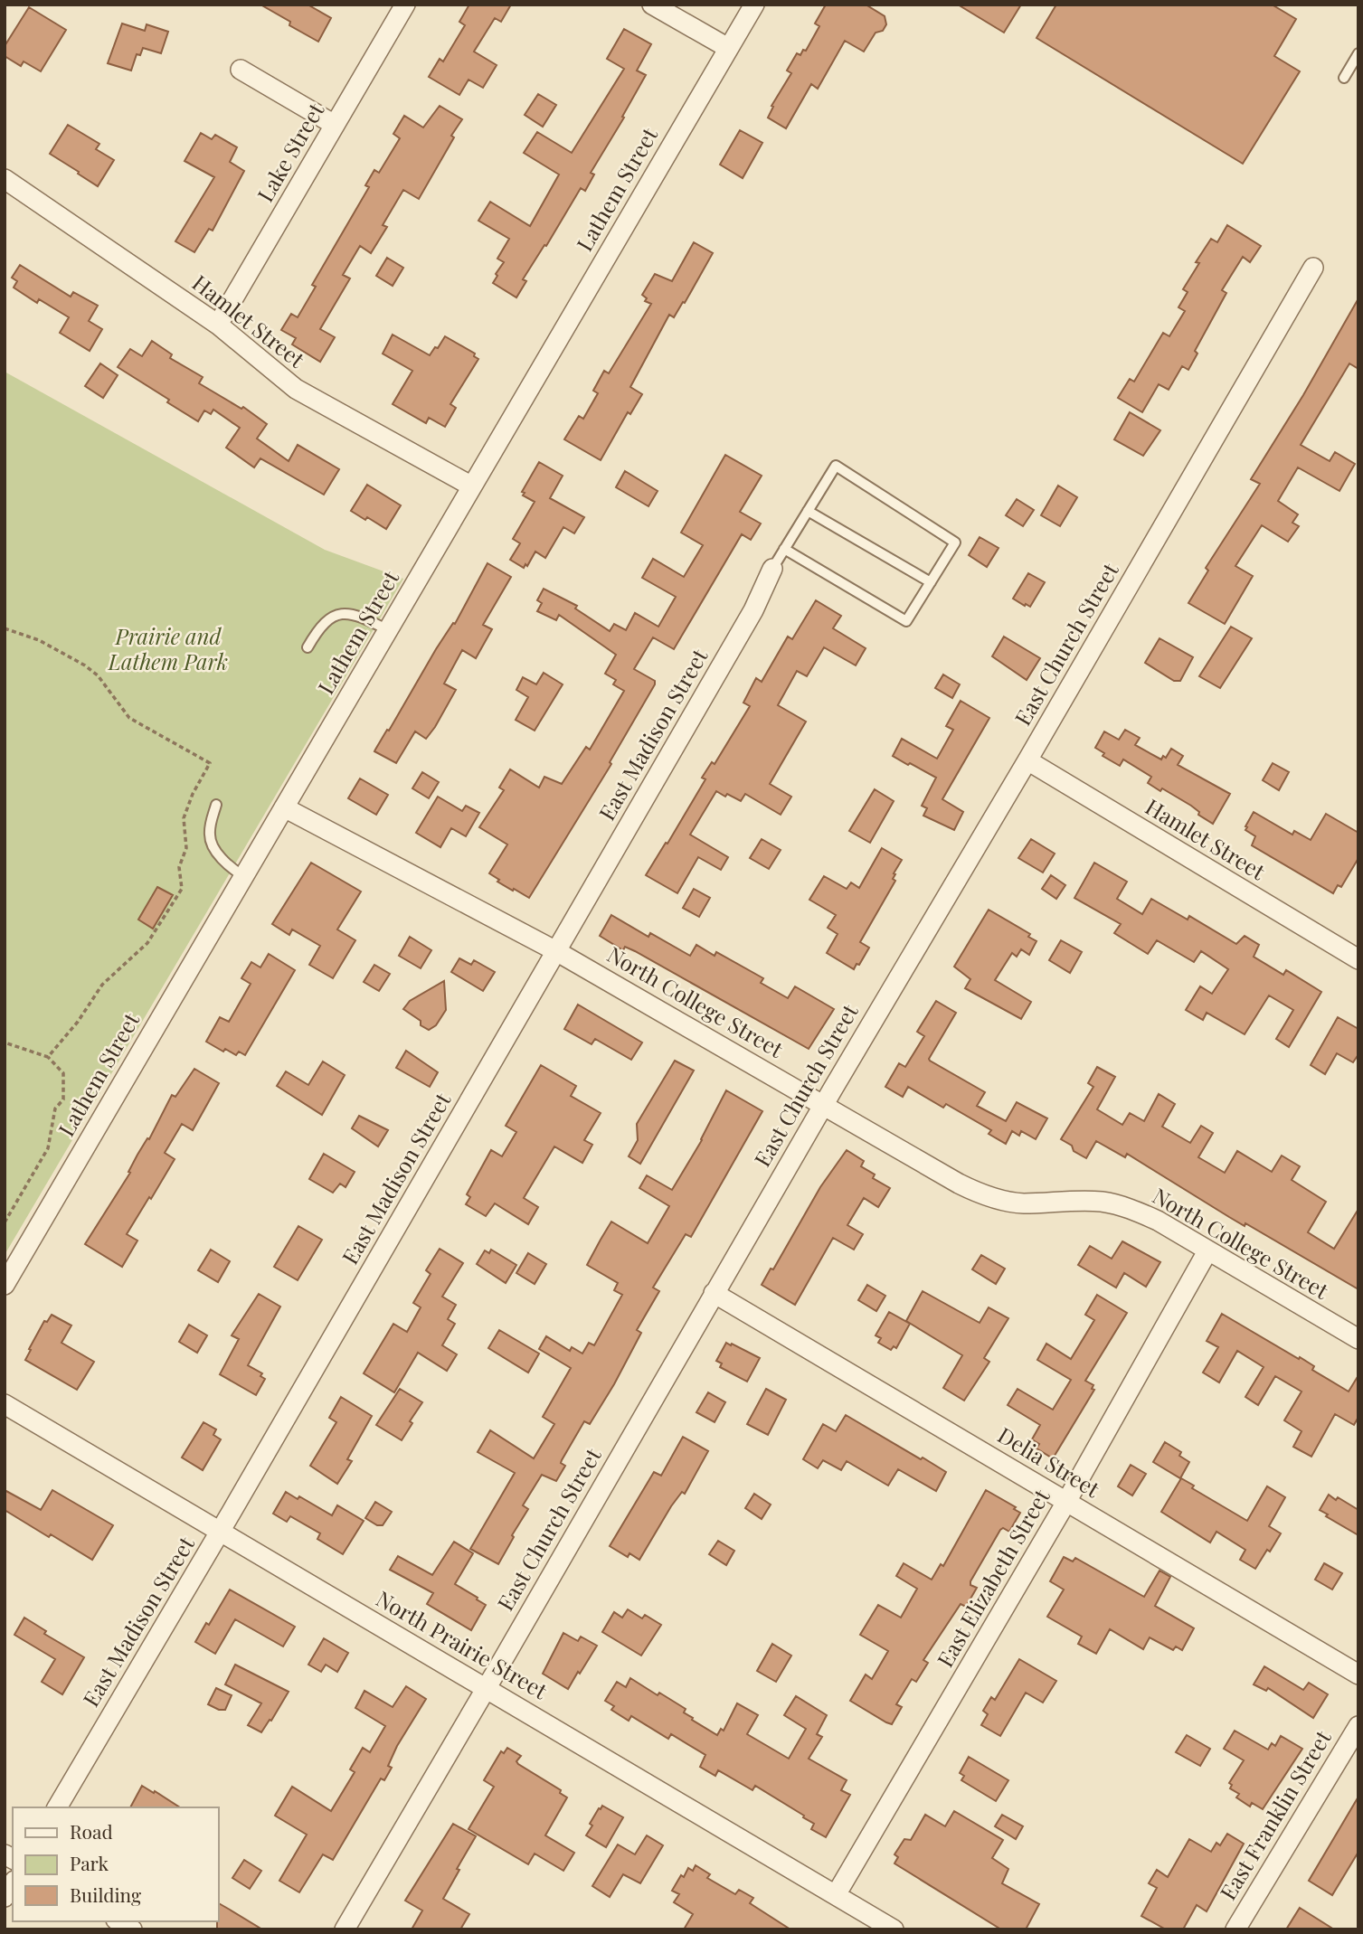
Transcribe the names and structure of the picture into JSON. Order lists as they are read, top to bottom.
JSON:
{
  "streets": {
    "street": [
      "Lake Street",
      "Lathem Street",
      "Hamlet Street",
      "East Church Street",
      "East Madison Street",
      "North College Street",
      "Delia Street",
      "East Elizabeth Street",
      "North Prairie Street",
      "East Franklin Street"
    ]
  },
  "crossings": [
    ["Lake Street", "Hamlet Street"],
    ["Lathem Street", "Hamlet Street"],
    ["Lathem Street", "North College Street"],
    ["Hamlet Street", "East Church Street"],
    ["East Church Street", "North College Street"],
    ["East Church Street", "Delia Street"],
    ["East Church Street", "North Prairie Street"],
    ["East Madison Street", "North College Street"],
    ["East Madison Street", "North Prairie Street"],
    ["North College Street", "East Elizabeth Street"],
    ["Delia Street", "East Elizabeth Street"],
    ["East Elizabeth Street", "North Prairie Street"]
  ],
  "parks": ["Prairie and Lathem Park"],
  "legend": ["Road", "Park", "Building"]
}
